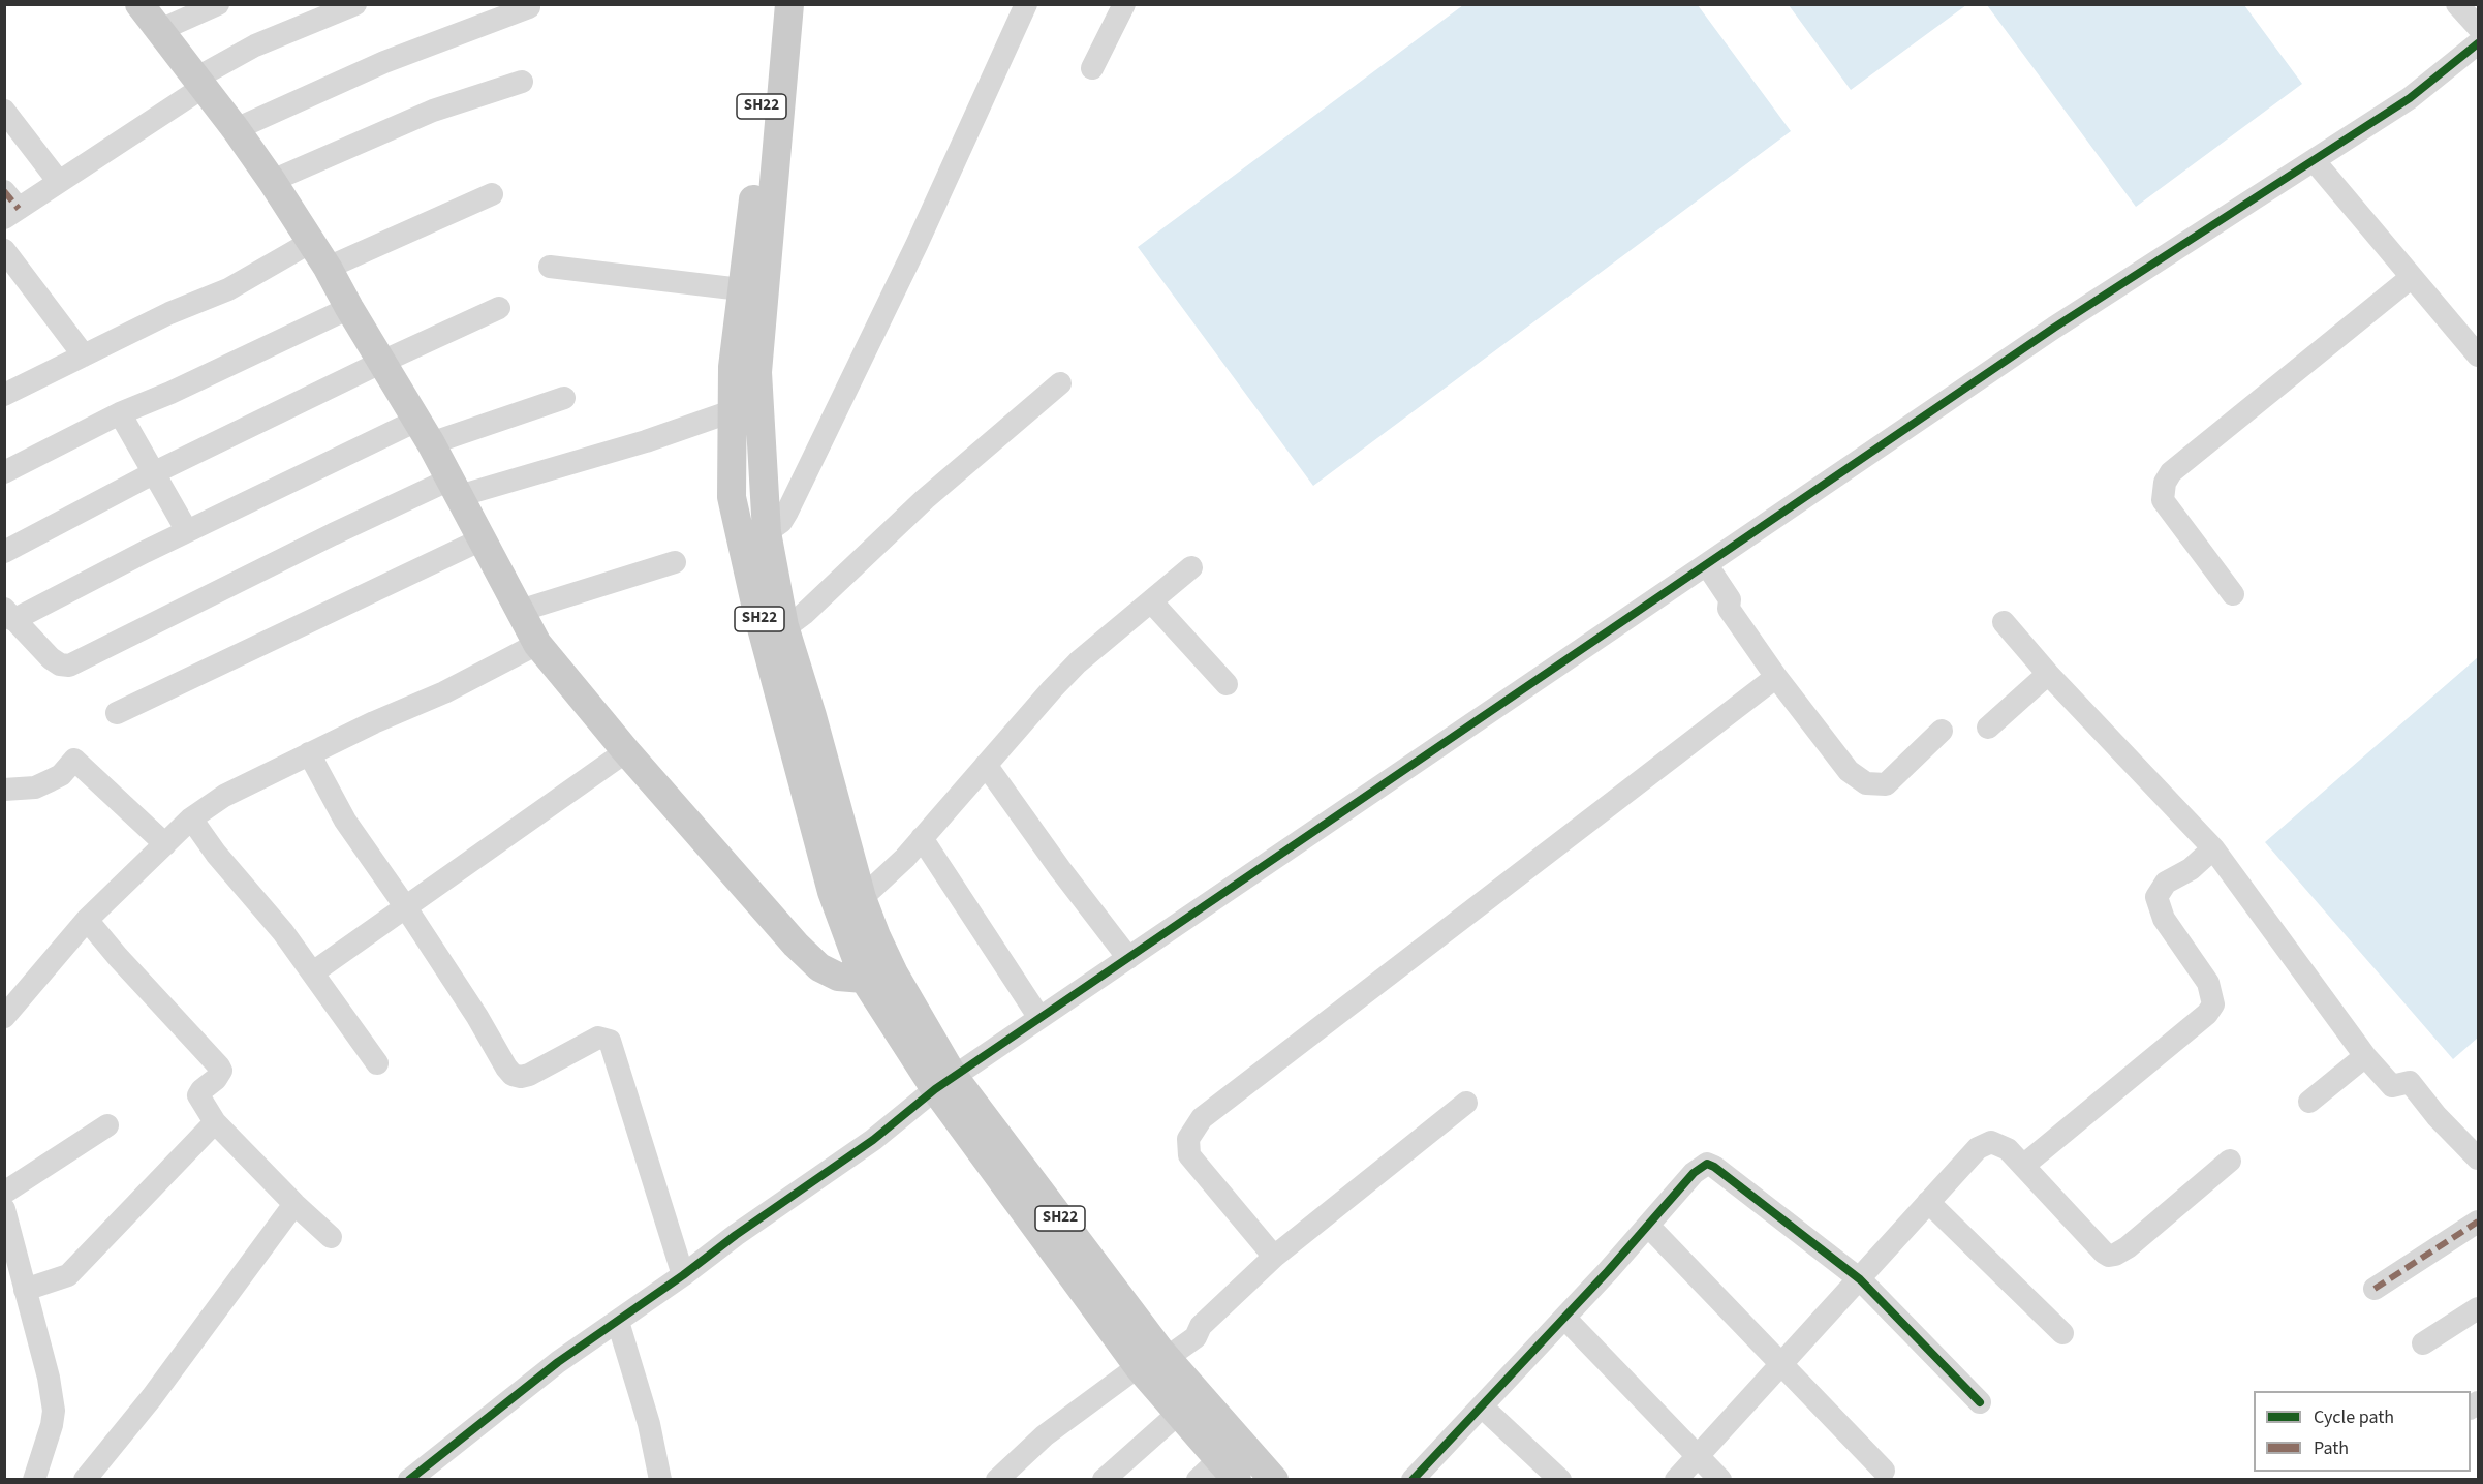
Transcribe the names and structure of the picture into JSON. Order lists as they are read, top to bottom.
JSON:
{
  "streets": {
    "main road": ["SH22"]
  },
  "legend": ["Cycle path", "Path"]
}
